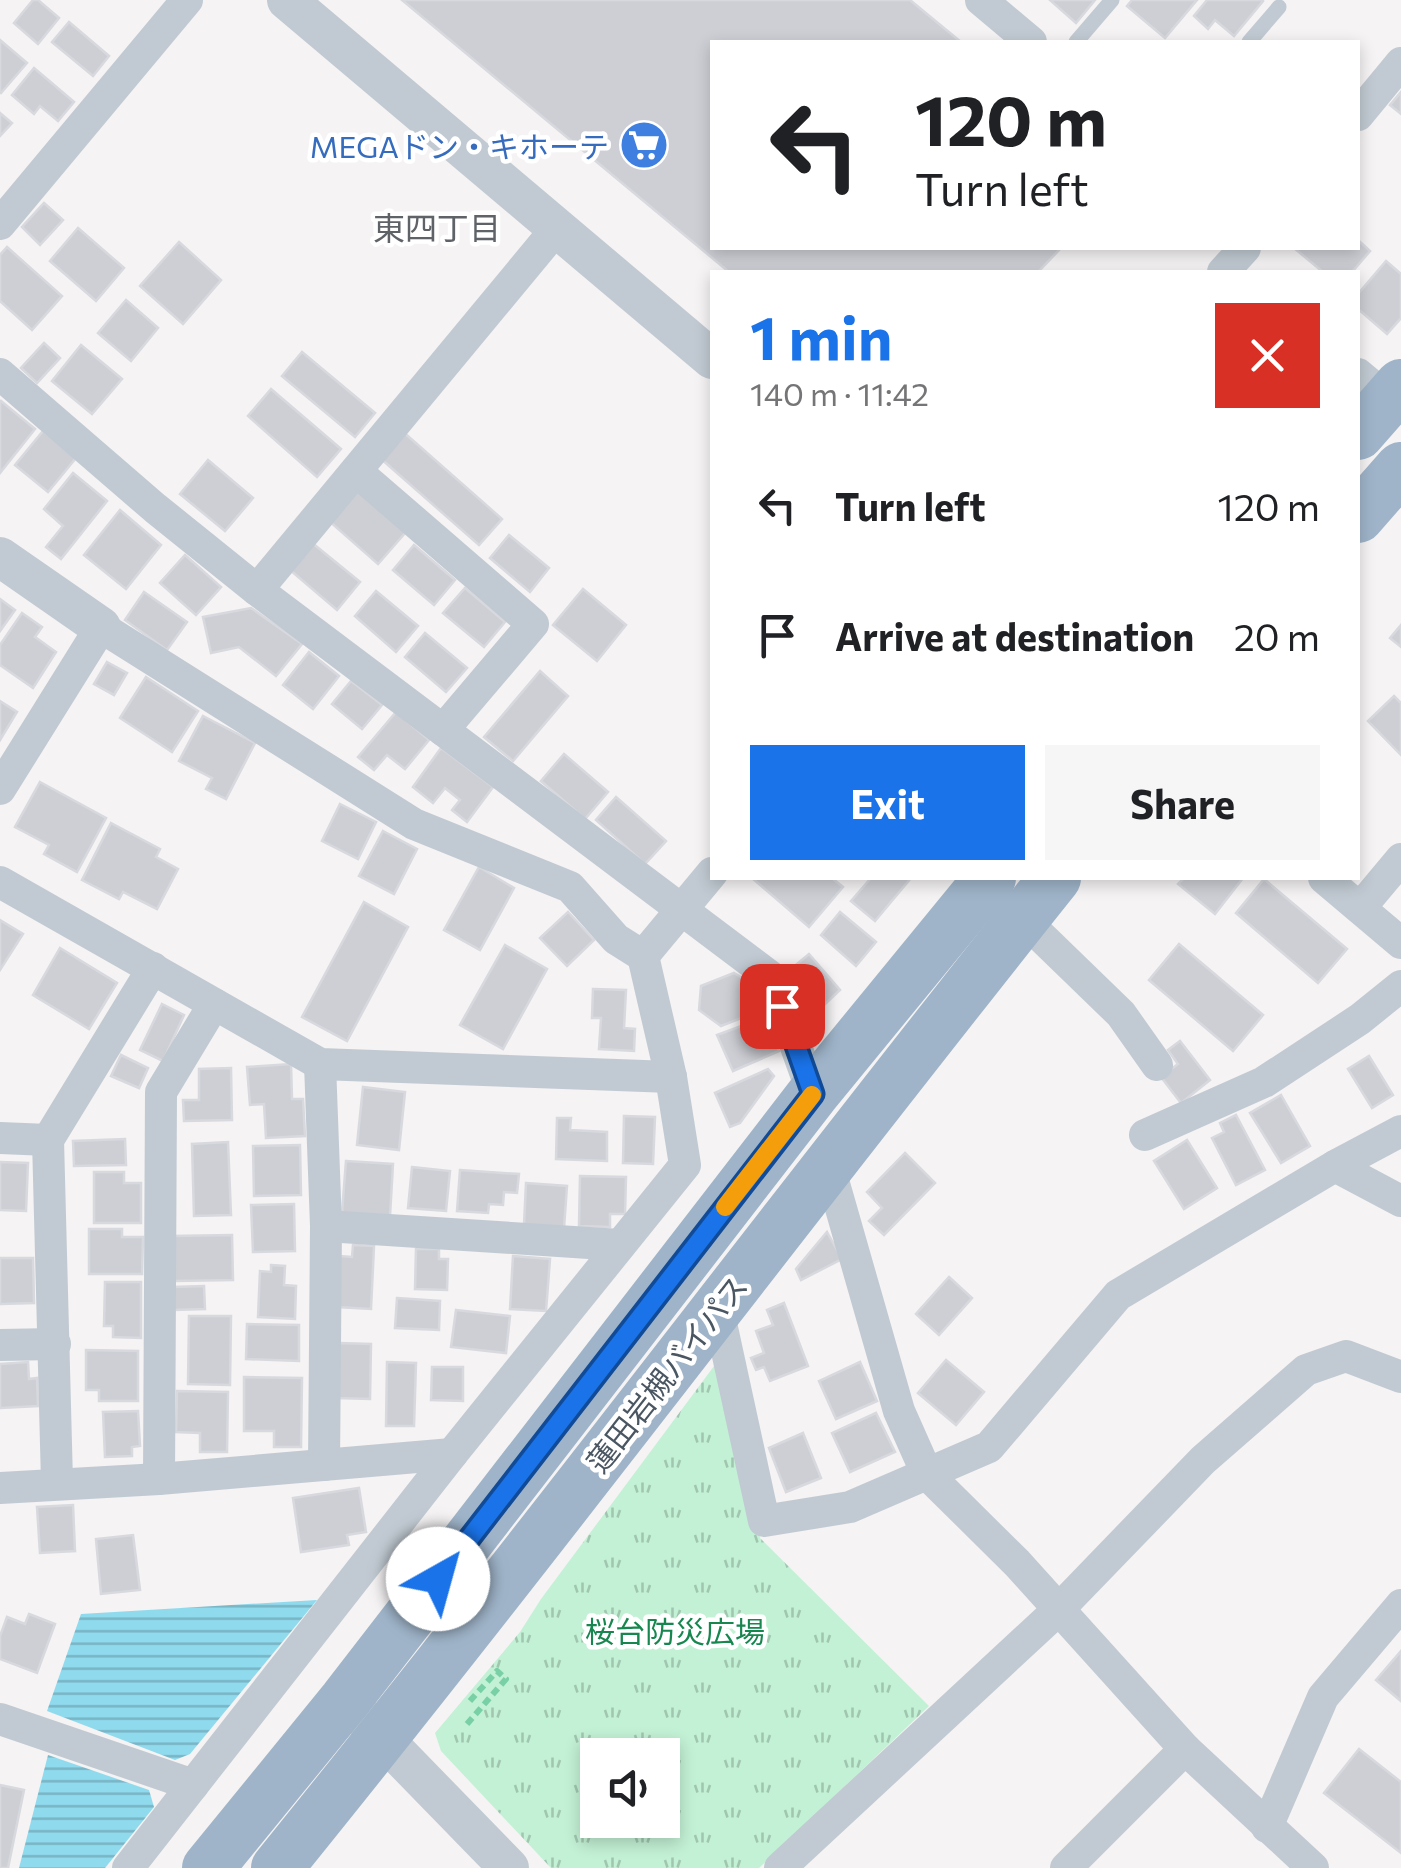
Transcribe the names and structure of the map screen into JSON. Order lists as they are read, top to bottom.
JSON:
{
  "streets": {
    "highway": ["蓮田岩槻バイパス"]
  },
  "districts": ["東四丁目"],
  "parks": ["桜台防災広場"],
  "places": {
    "supermarket": ["MEGAドン・キホーテ"]
  },
  "page": {
    "turn": ["120 m", "Turn left"],
    "heading": ["1 min", "140 m · 11:42"],
    "list": [
      {
        "name": "Turn left",
        "value": "120 m"
      },
      {
        "name": "Arrive at destination",
        "value": "20 m"
      }
    ],
    "buttons": ["Exit", "Share"]
  }
}
